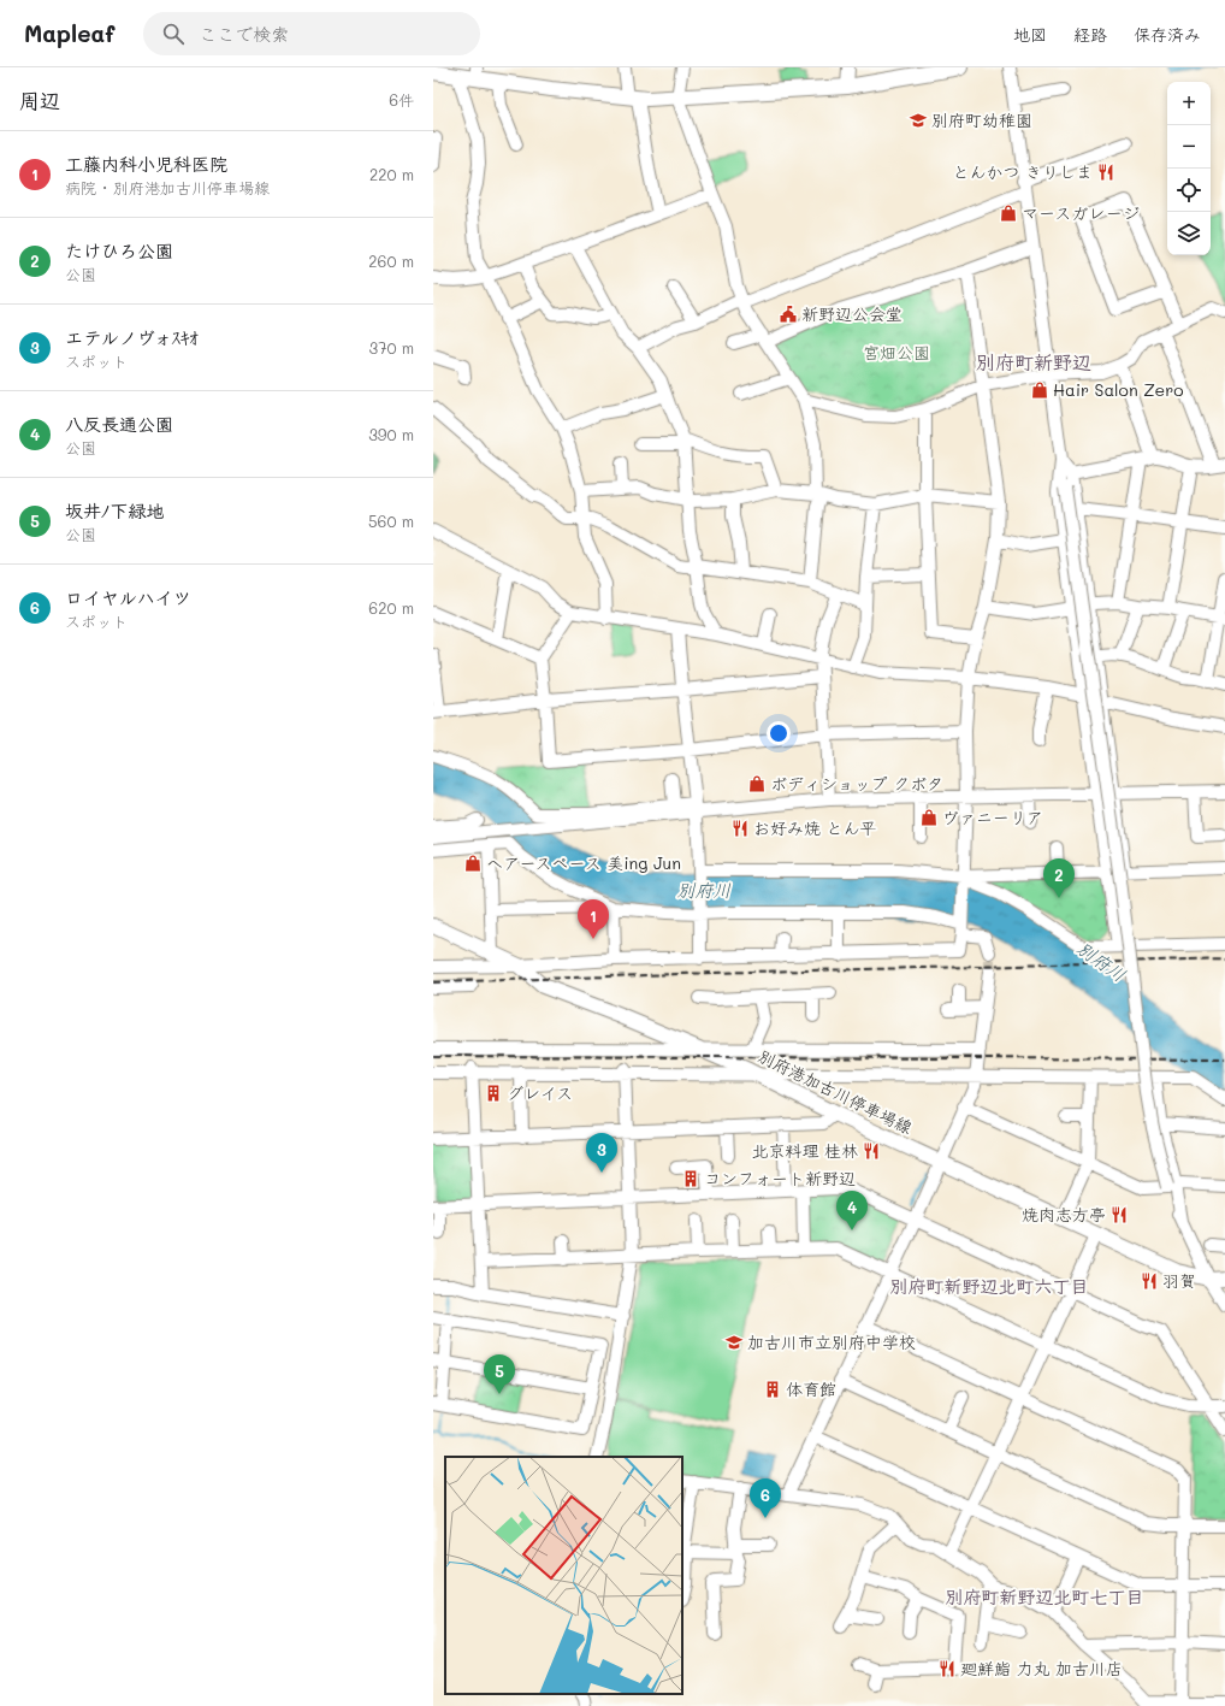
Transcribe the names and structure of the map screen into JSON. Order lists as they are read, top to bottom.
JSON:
{
  "streets": {
    "main road": ["別府港加古川停車場線"]
  },
  "districts": ["別府町新野辺", "別府町新野辺北町六丁目", "別府町新野辺北町七丁目"],
  "water": ["別府川"],
  "parks": ["宮畑公園"],
  "places": {
    "school or university": ["別府町幼稚園", "加古川市立別府中学校"],
    "restaurant": [
      "とんかつ きりしま",
      "お好み焼 とん平",
      "北京料理 桂林",
      "焼肉志方亭",
      "羽賀",
      "廻鮮鮨 力丸 加古川店"
    ],
    "shop": [
      "マースガレージ",
      "Hair Salon Zero",
      "ボディショップ クボタ",
      "ヴァニーリア",
      "ヘアースペース 美ing Jun"
    ],
    "public building": ["新野辺公会堂"],
    "building": ["グレイス", "コンフォート新野辺", "体育館"]
  },
  "page": {
    "header": "Mapleaf",
    "search": "ここで検索",
    "nav": ["地図", "経路", "保存済み"],
    "heading": ["周辺", "6件"],
    "map_buttons": ["+", "−"],
    "list": [
      {
        "mark": "1",
        "name": "工藤内科小児科医院",
        "note": "病院 · 別府港加古川停車場線",
        "value": "220 m"
      },
      {
        "mark": "2",
        "name": "たけひろ公園",
        "note": "公園",
        "value": "260 m"
      },
      {
        "mark": "3",
        "name": "エテルノヴォｽｷｵ",
        "note": "スポット",
        "value": "370 m"
      },
      {
        "mark": "4",
        "name": "八反長通公園",
        "note": "公園",
        "value": "390 m"
      },
      {
        "mark": "5",
        "name": "坂井ﾉ下緑地",
        "note": "公園",
        "value": "560 m"
      },
      {
        "mark": "6",
        "name": "ロイヤルハイツ",
        "note": "スポット",
        "value": "620 m"
      }
    ],
    "pins": [
      "2",
      "1",
      "3",
      "4",
      "5",
      "6"
    ]
  }
}
